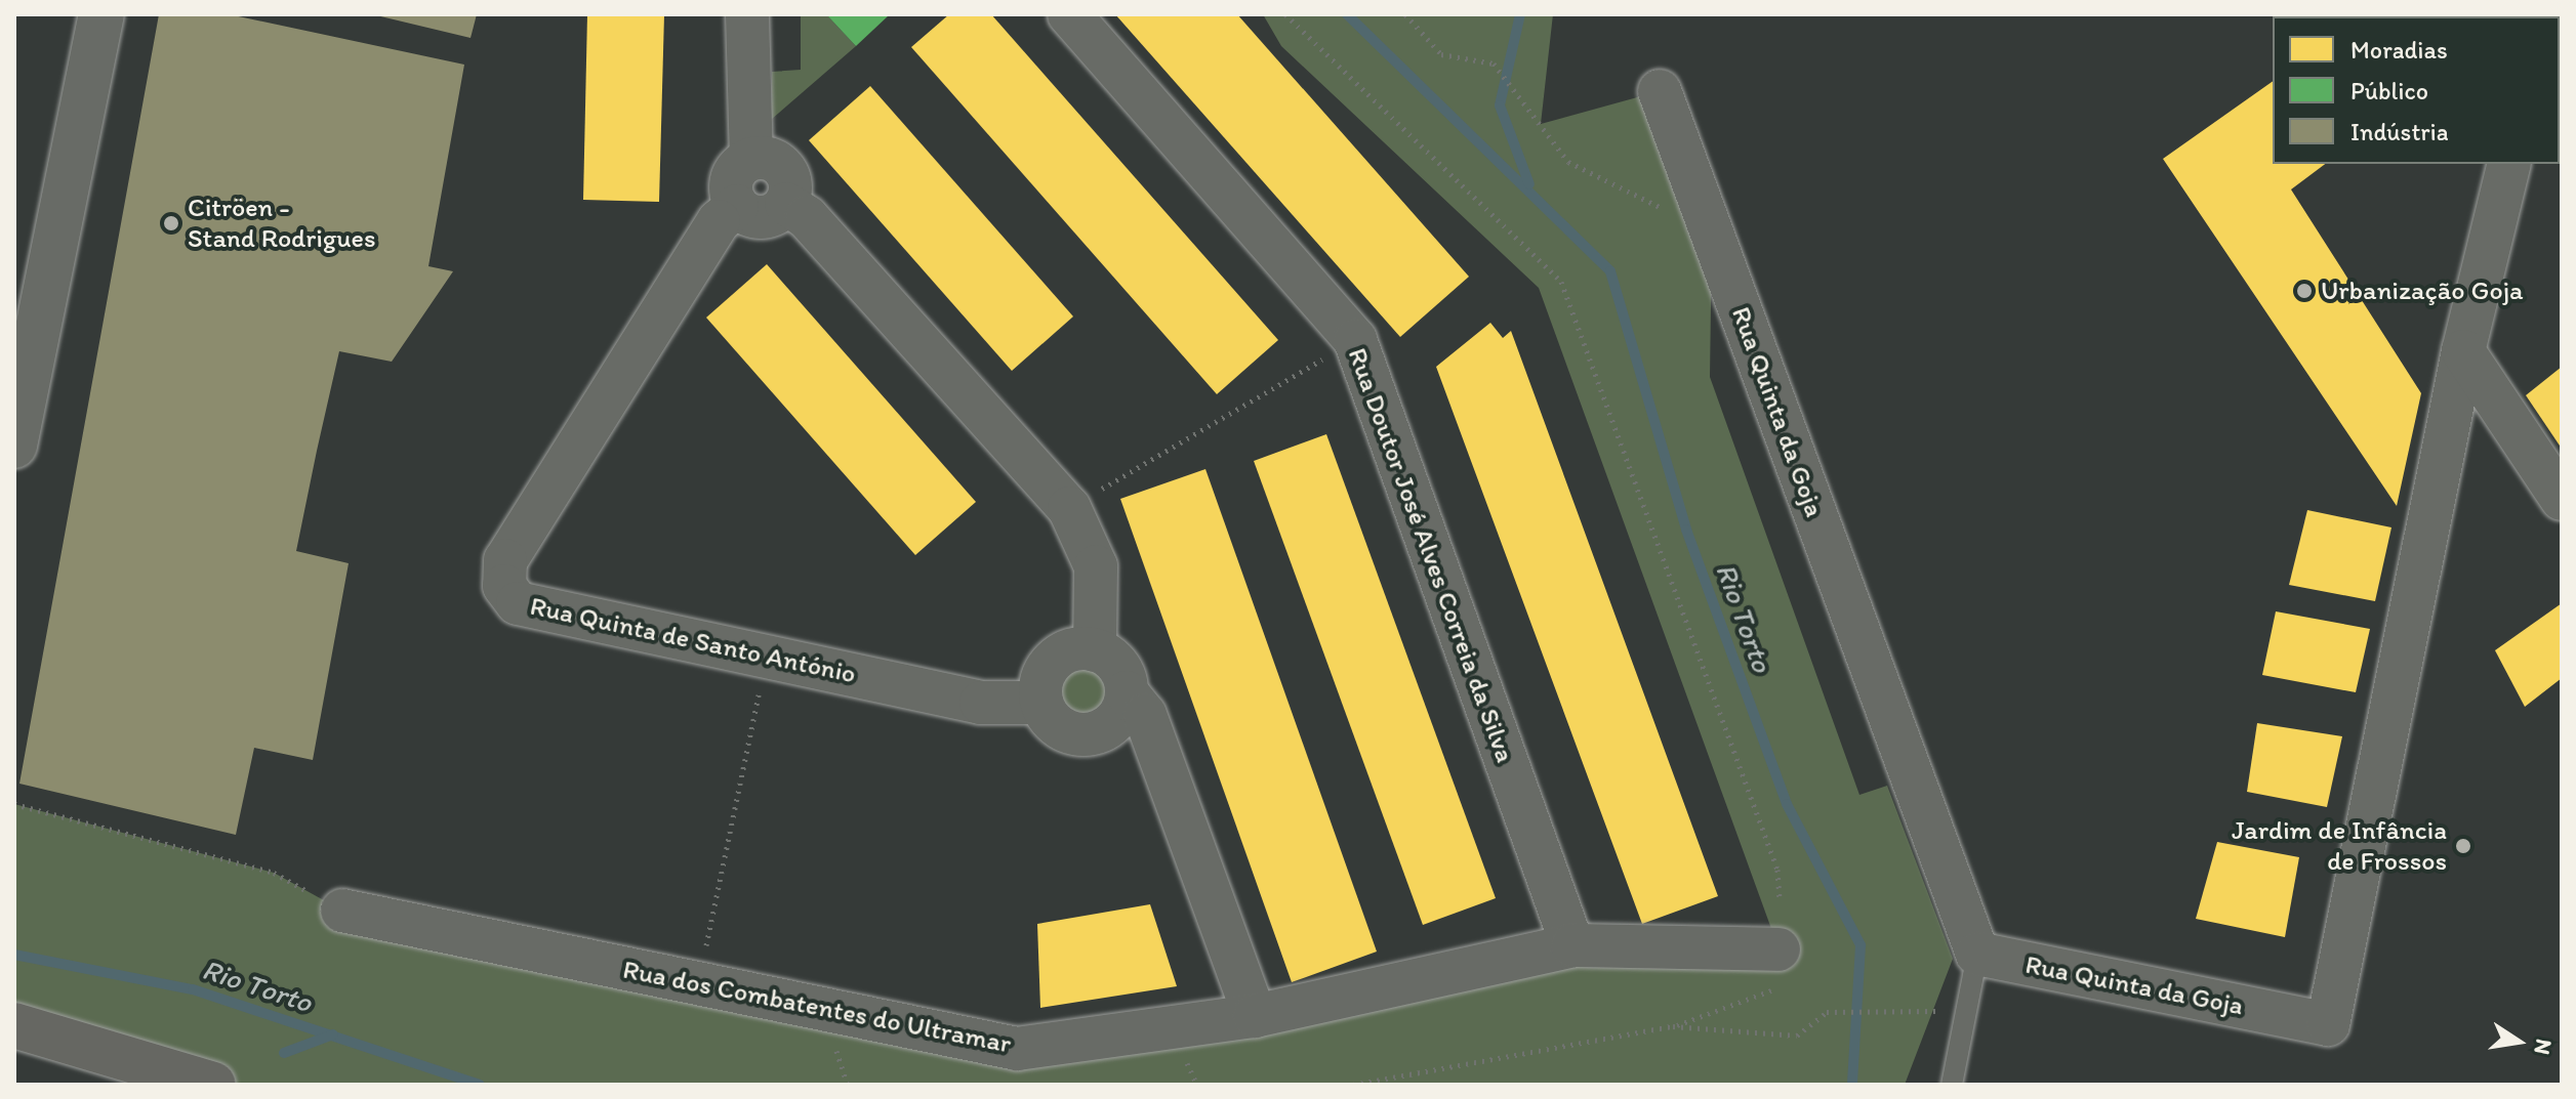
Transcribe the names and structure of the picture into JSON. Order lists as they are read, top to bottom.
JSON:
{
  "streets": {
    "street": [
      "Rua Quinta da Goja",
      "Rua Doutor José Alves Correia da Silva",
      "Rua Quinta de Santo António",
      "Rua dos Combatentes do Ultramar"
    ]
  },
  "crossings": [
    ["Rua Doutor José Alves Correia da Silva", "Rua dos Combatentes do Ultramar"]
  ],
  "water": ["Rio Torto"],
  "places": ["Citröen - Stand Rodrigues", "Urbanização Goja", "Jardim de Infância de Frossos"],
  "legend": ["Moradias", "Público", "Indústria"],
  "north": "right"
}
